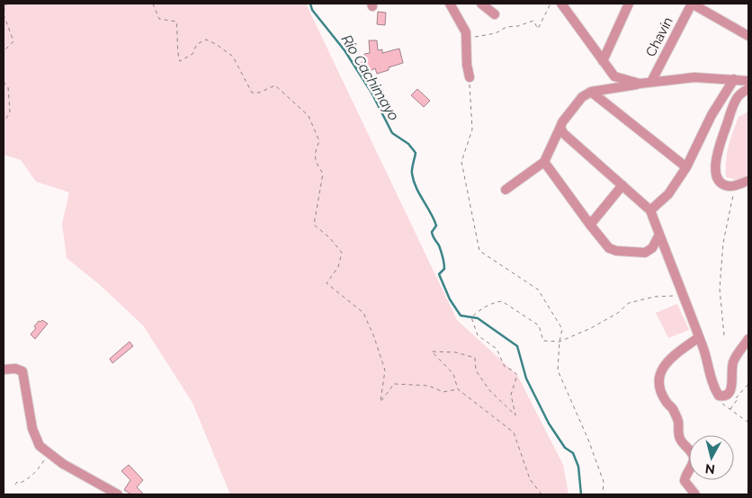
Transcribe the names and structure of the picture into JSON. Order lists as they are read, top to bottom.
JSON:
{
  "streets": {
    "street": ["Chavín"]
  },
  "water": ["Río Cachimayo"],
  "north": "bottom"
}
